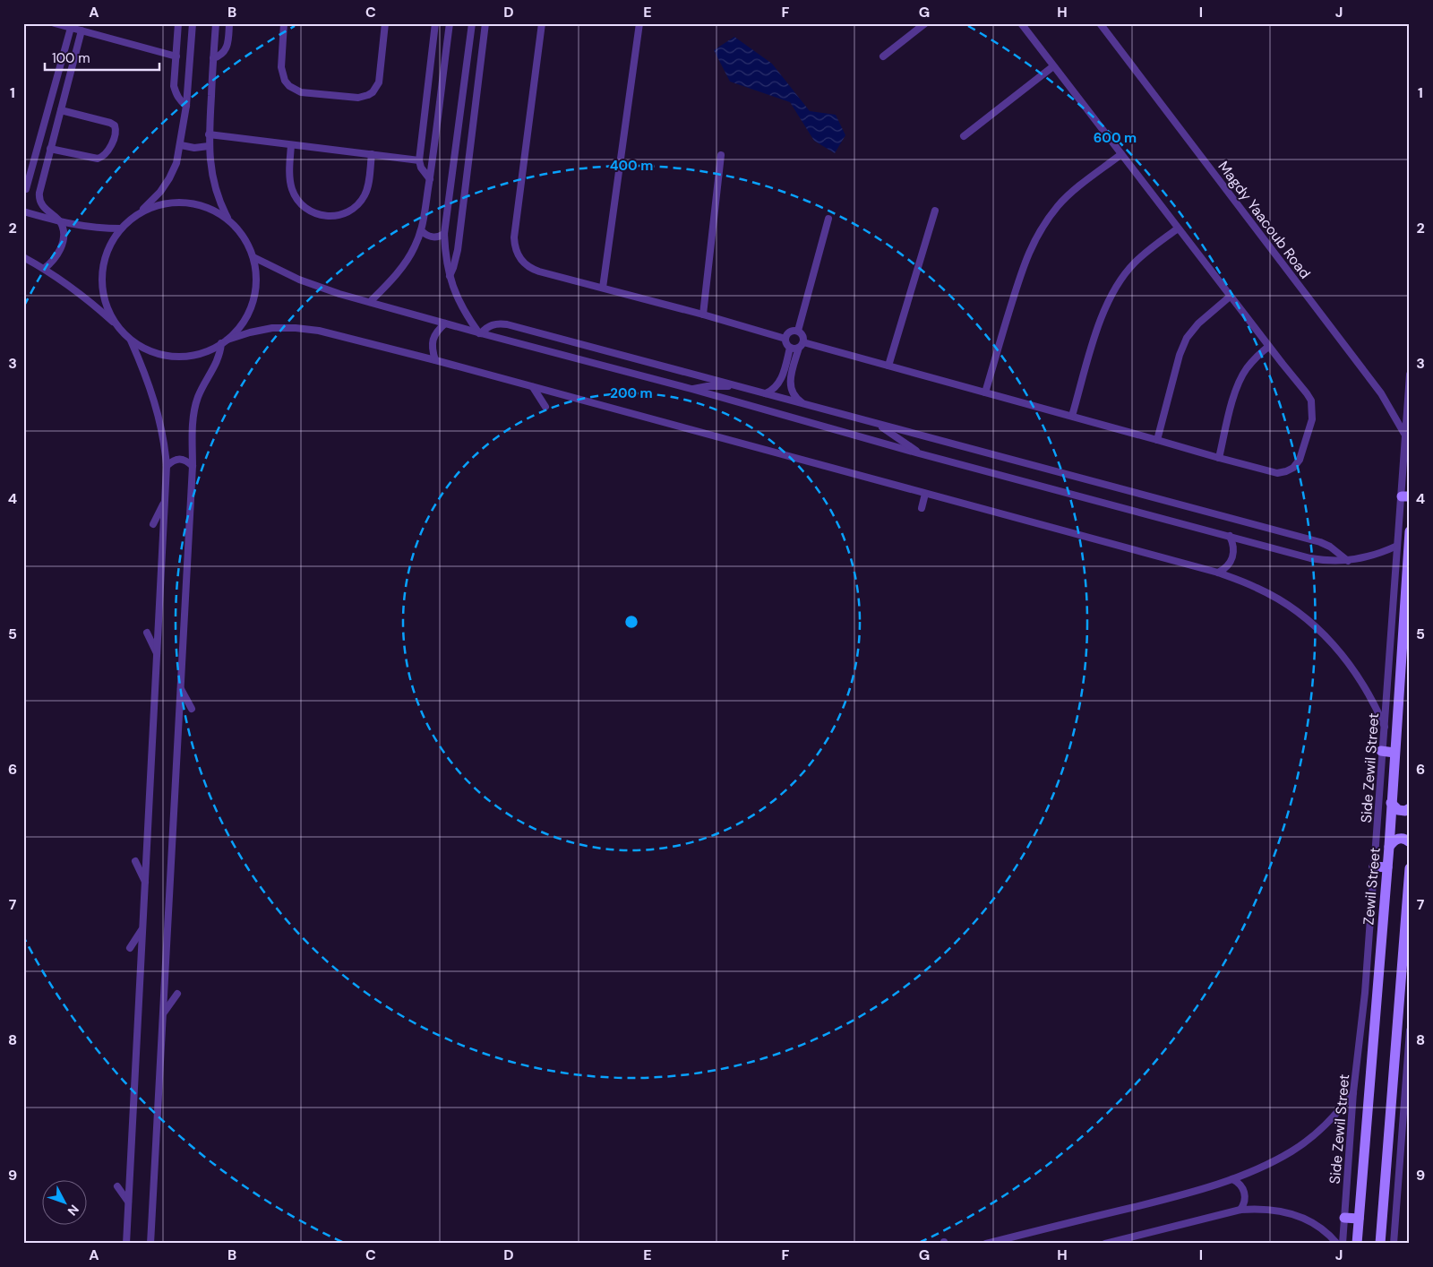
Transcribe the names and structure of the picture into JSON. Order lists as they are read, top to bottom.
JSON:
{
  "streets": {
    "main road": ["Zewil Street"],
    "street": ["Magdy Yaacoub Road", "Side Zewil Street"]
  },
  "crossings": [
    ["Magdy Yaacoub Road", "Side Zewil Street"]
  ],
  "scale_bar": "100 m",
  "north": "bottom right",
  "grid": {
    "columns": [
      "A",
      "B",
      "C",
      "D",
      "E",
      "F",
      "G",
      "H",
      "I",
      "J"
    ],
    "rows": [
      "1",
      "2",
      "3",
      "4",
      "5",
      "6",
      "7",
      "8",
      "9"
    ]
  },
  "rings": ["600 m", "400 m", "200 m"]
}
